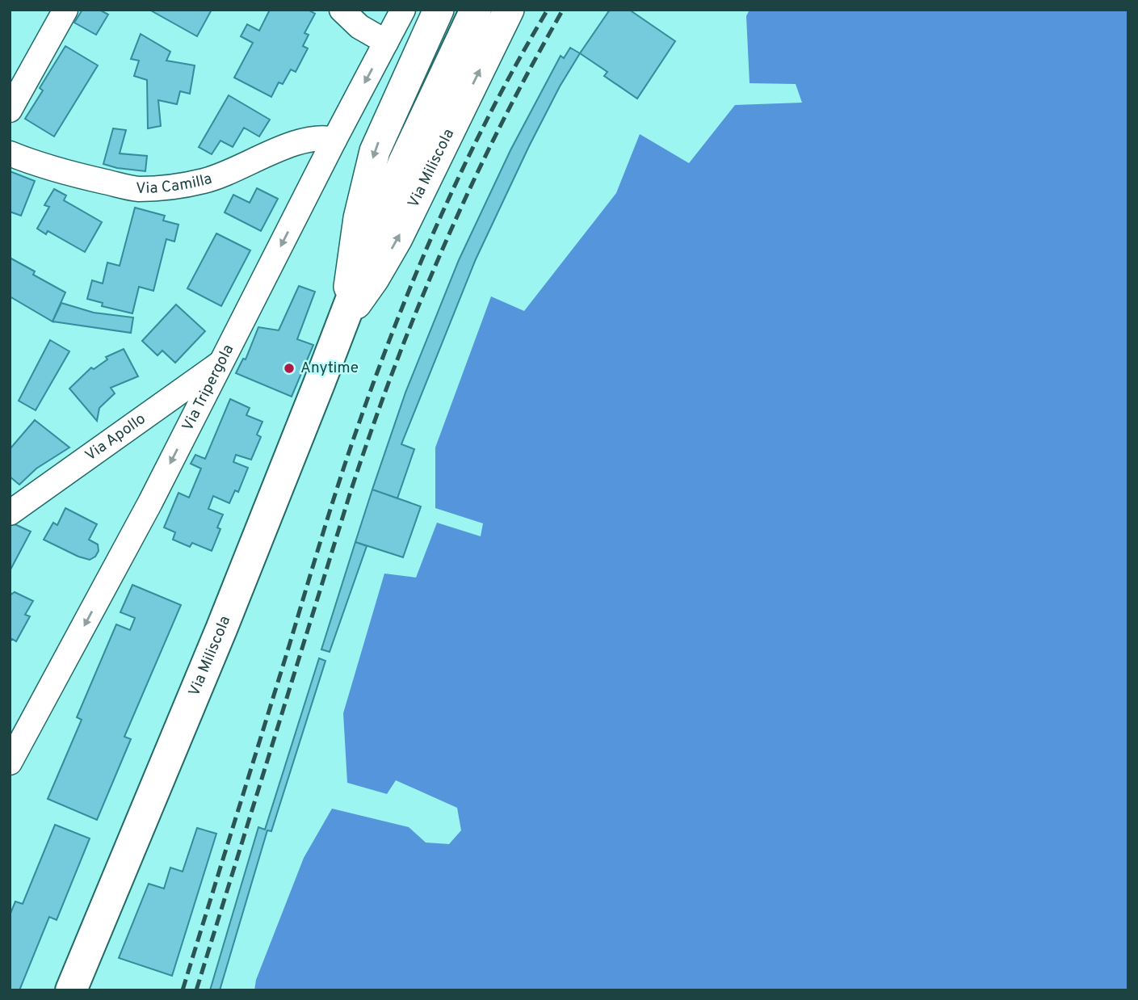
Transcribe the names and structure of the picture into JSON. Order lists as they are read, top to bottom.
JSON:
{
  "streets": {
    "main road": ["Via Miliscola"],
    "street": ["Via Camilla", "Via Tripergola", "Via Apollo"]
  },
  "crossings": [
    ["Via Camilla", "Via Tripergola"],
    ["Via Tripergola", "Via Apollo"]
  ],
  "one_way": ["Via Tripergola"],
  "places": ["Anytime"]
}
